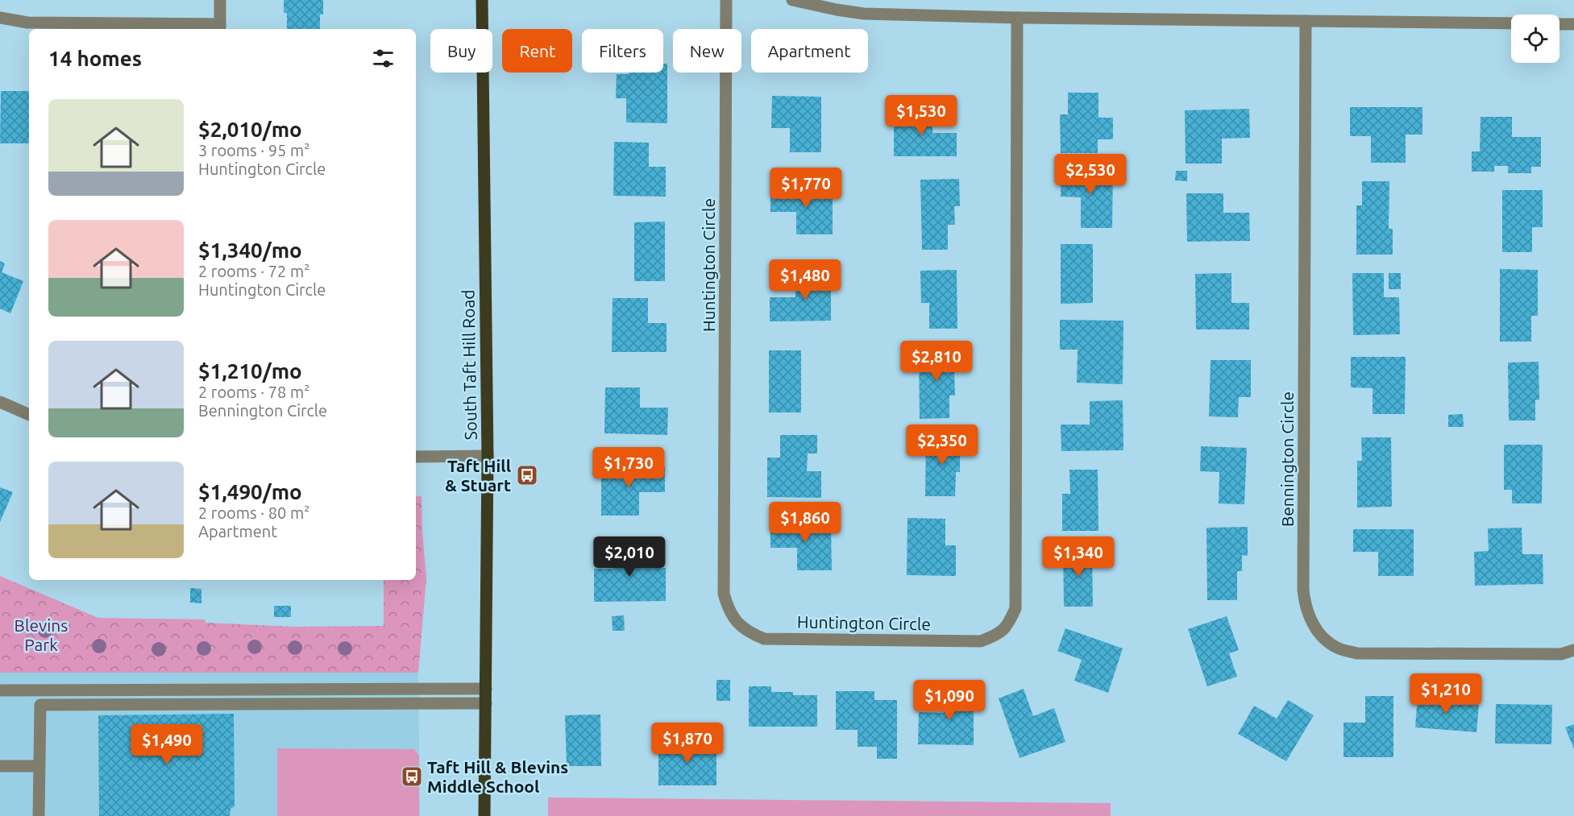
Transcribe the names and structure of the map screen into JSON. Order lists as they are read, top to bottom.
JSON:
{
  "streets": {
    "main road": ["South Taft Hill Road"],
    "street": ["Huntington Circle", "Bennington Circle"]
  },
  "parks": ["Blevins Park"],
  "places": {
    "bus stop": ["Taft Hill & Stuart", "Taft Hill & Blevins Middle School"]
  },
  "page": {
    "chip": [
      "Buy",
      "Rent",
      "Filters",
      "New",
      "Apartment"
    ],
    "heading": "14 homes",
    "list": [
      {
        "name": "$2,010/mo",
        "note": "3 rooms · 95 m² · Huntington Circle"
      },
      {
        "name": "$1,340/mo",
        "note": "2 rooms · 72 m² · Huntington Circle"
      },
      {
        "name": "$1,210/mo",
        "note": "2 rooms · 78 m² · Bennington Circle"
      },
      {
        "name": "$1,490/mo",
        "note": "2 rooms · 80 m² · Apartment"
      }
    ],
    "price": [
      "$1,530",
      "$2,530",
      "$1,770",
      "$1,480",
      "$2,810",
      "$2,350",
      "$1,730",
      "$1,860",
      "$2,010",
      "$1,340",
      "$1,210",
      "$1,090",
      "$1,870",
      "$1,490"
    ]
  }
}
